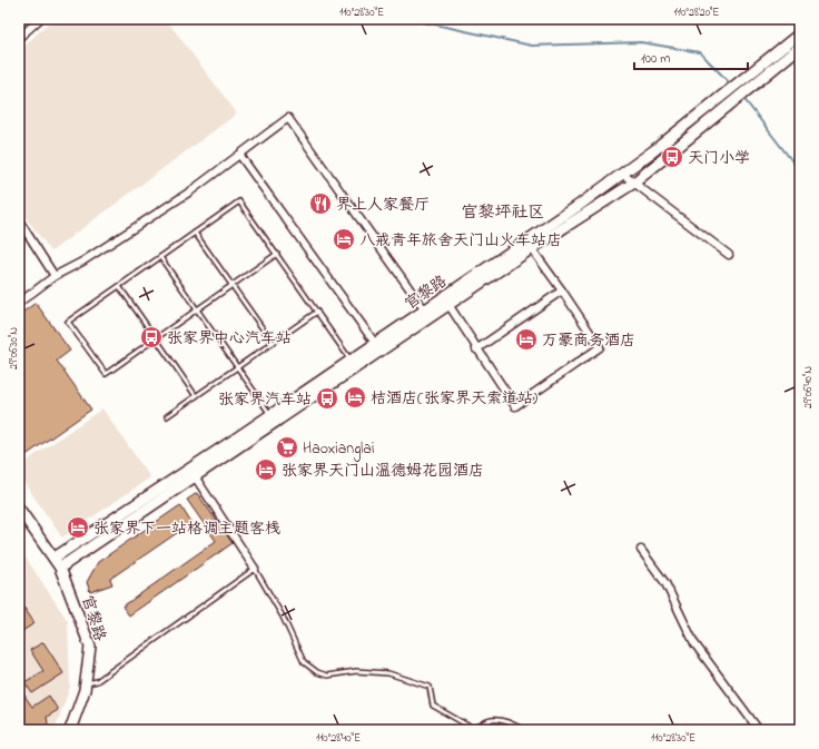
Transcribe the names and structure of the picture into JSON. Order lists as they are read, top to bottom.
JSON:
{
  "streets": {
    "main road": ["官黎路"]
  },
  "districts": ["官黎坪社区"],
  "places": {
    "bus stop": ["天门小学", "张家界中心汽车站", "张家界汽车站"],
    "restaurant": ["界上人家餐厅"],
    "hotel": [
      "八戒青年旅舍天门山火车站店",
      "万豪商务酒店",
      "桔酒店(张家界天索道站)",
      "张家界天门山温德姆花园酒店",
      "张家界下一站格调主题客栈"
    ],
    "supermarket": ["Haoxianglai"]
  },
  "scale_bar": "100 m",
  "coordinates": [
    "110°28'30\"E",
    "110°28'20\"E",
    "29°06'30\"N",
    "29°06'40\"N",
    "110°28'40\"E"
  ]
}
